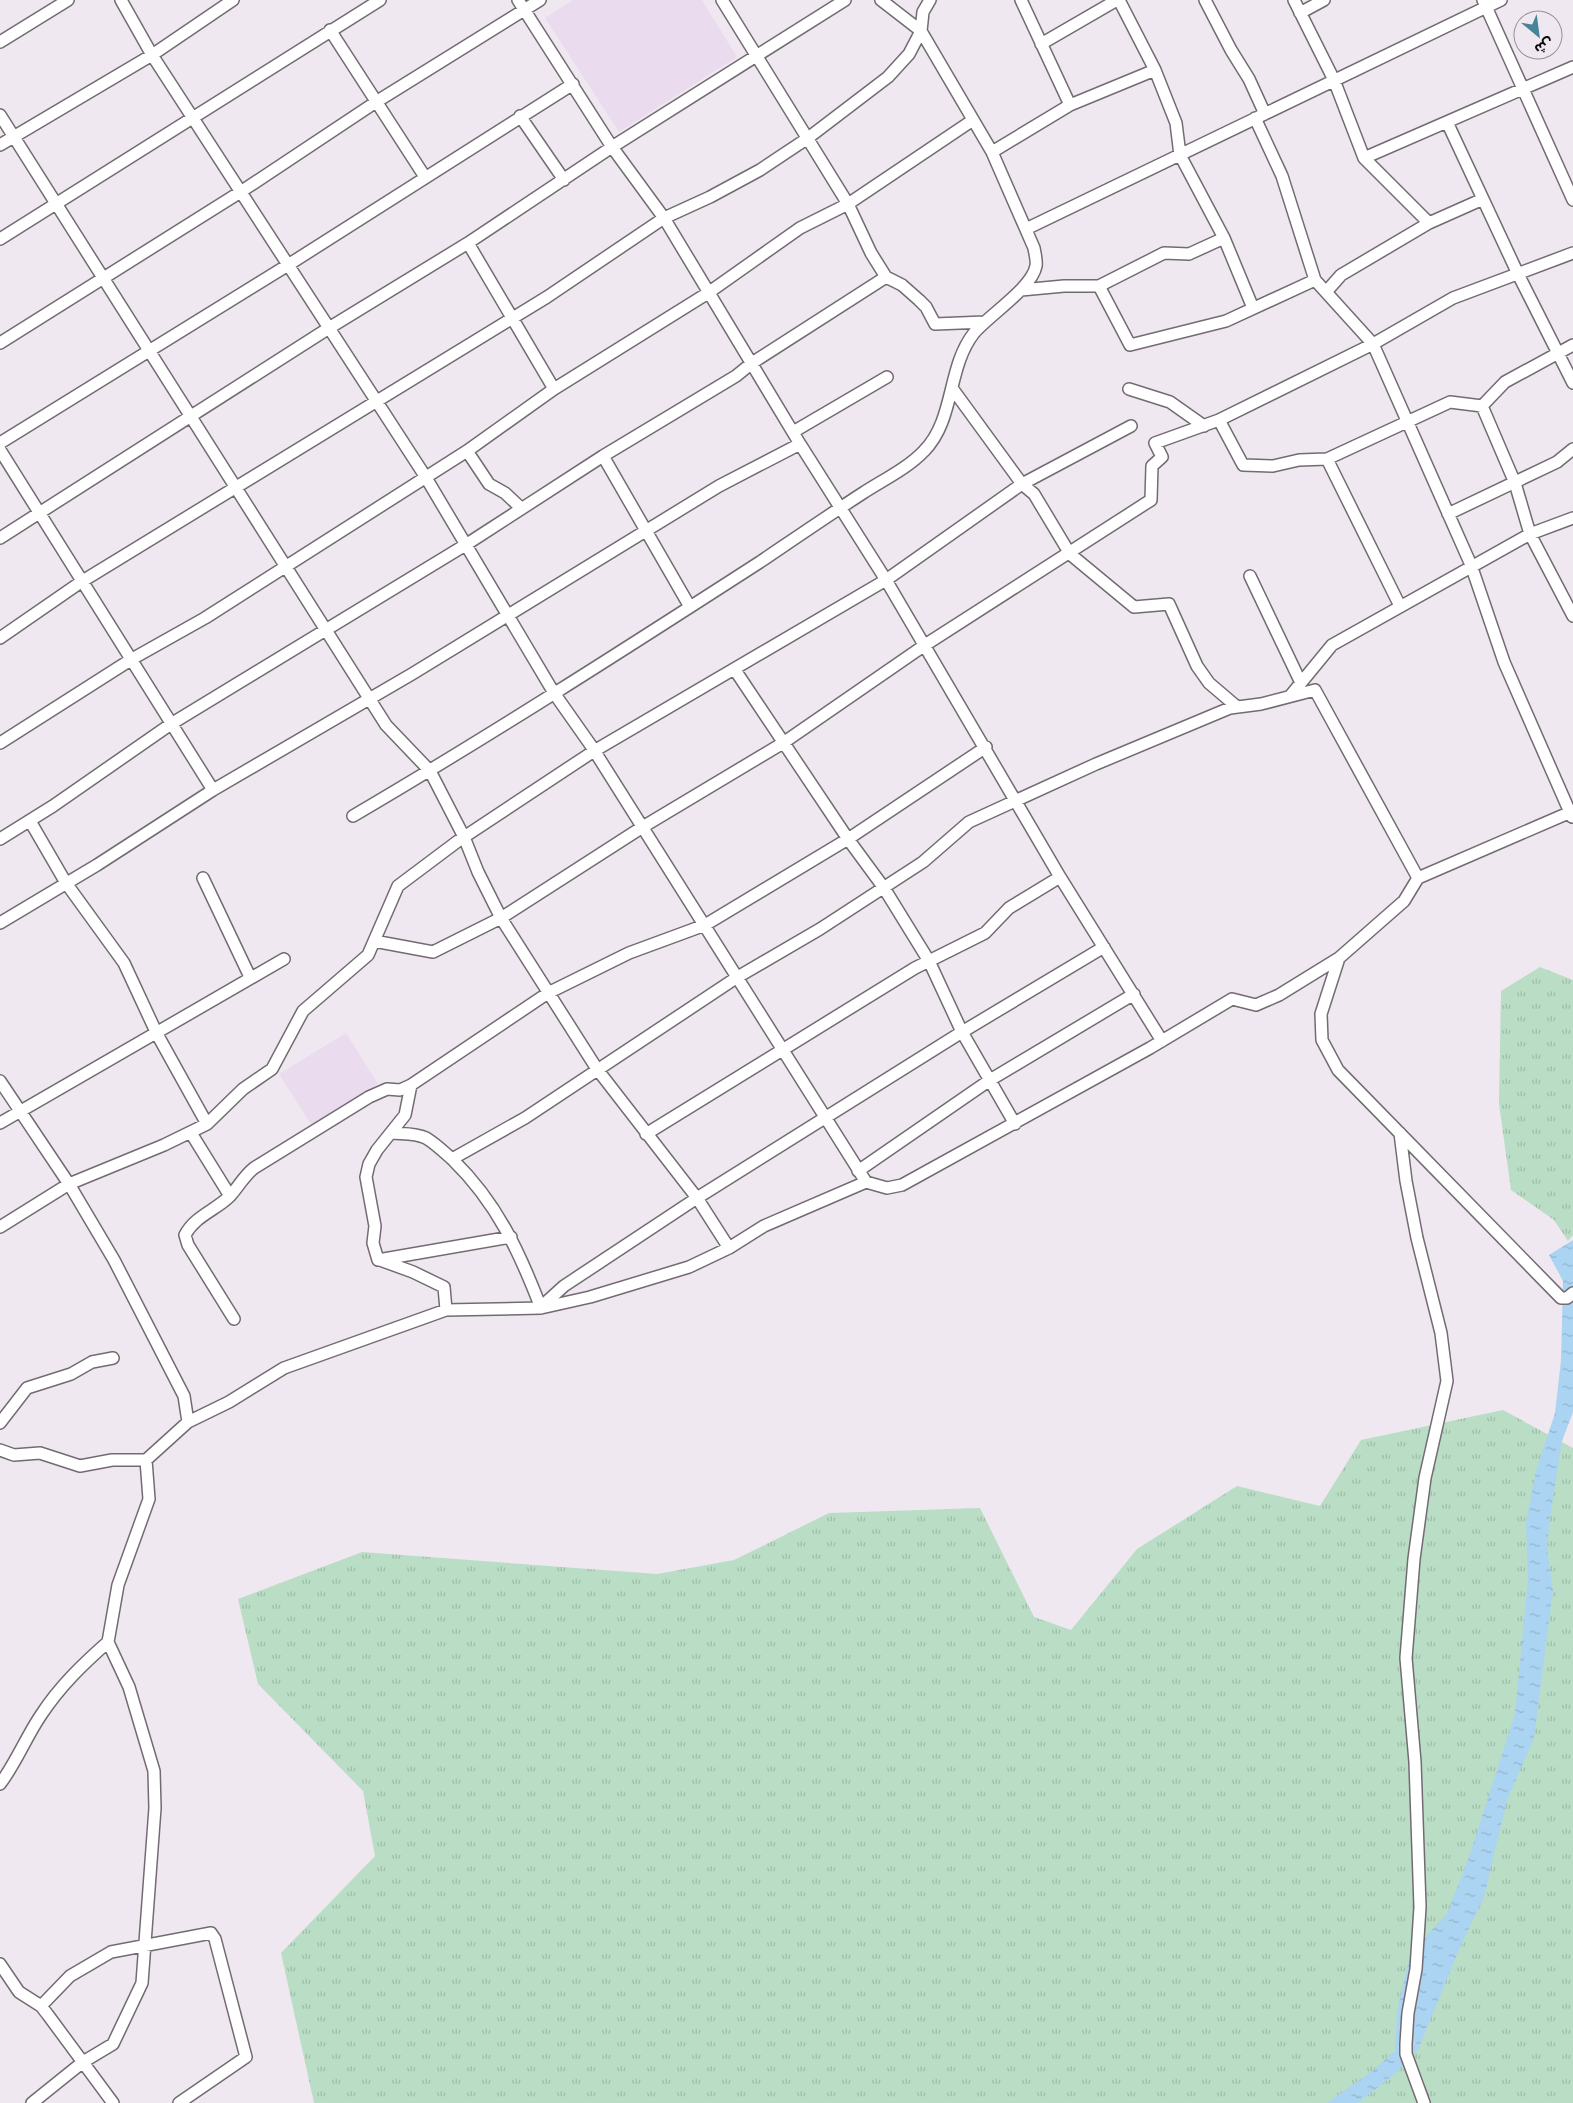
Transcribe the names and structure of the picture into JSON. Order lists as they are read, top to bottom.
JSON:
{
  "north": "bottom right"
}
